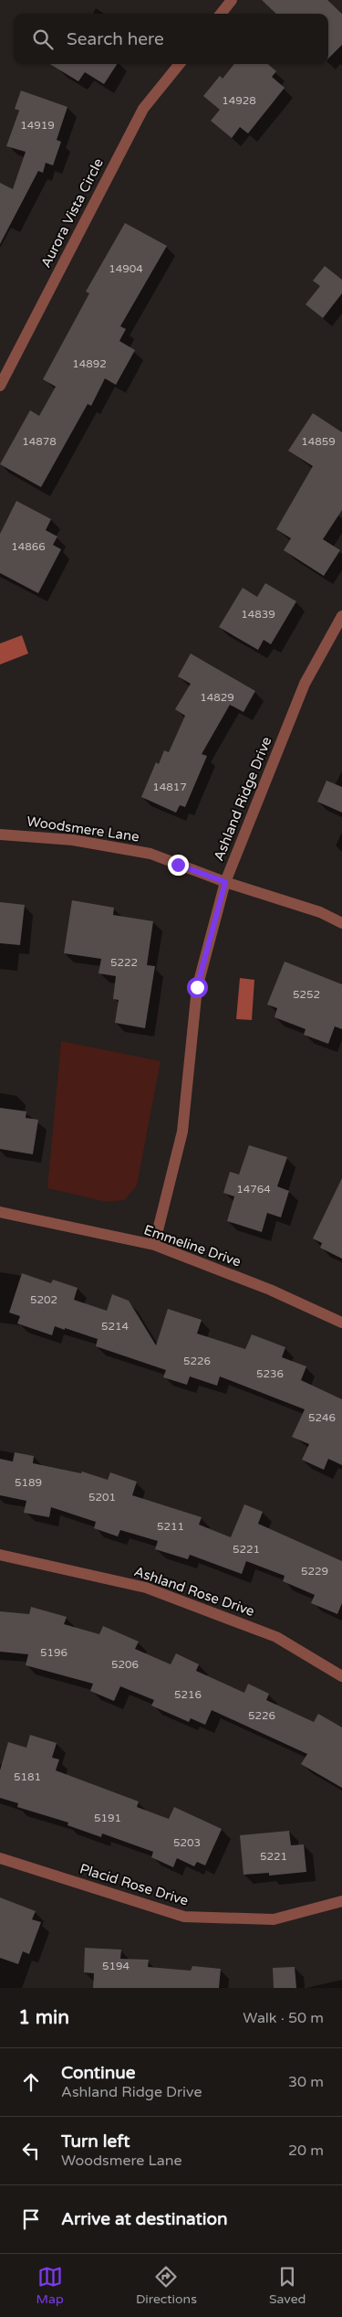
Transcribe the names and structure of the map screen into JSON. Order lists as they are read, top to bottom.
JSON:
{
  "streets": {
    "street": [
      "Aurora Vista Circle",
      "Ashland Ridge Drive",
      "Woodsmere Lane",
      "Emmeline Drive",
      "Ashland Rose Drive",
      "Placid Rose Drive"
    ]
  },
  "crossings": [
    ["Ashland Ridge Drive", "Woodsmere Lane"],
    ["Ashland Ridge Drive", "Emmeline Drive"]
  ],
  "house_numbers": [
    "14928",
    "14919",
    "14904",
    "14892",
    "14878",
    "14859",
    "14866",
    "14839",
    "14829",
    "14817",
    "5222",
    "5252",
    "14764",
    "5202",
    "5214",
    "5226",
    "5236",
    "5246",
    "5189",
    "5201",
    "5211",
    "5221",
    "5229",
    "5196",
    "5206",
    "5216",
    "5226",
    "5181",
    "5191",
    "5203",
    "5221",
    "5194"
  ],
  "page": {
    "search": "Search here",
    "heading": ["1 min", "Walk · 50 m"],
    "list": [
      ["Continue", "Ashland Ridge Drive", "30 m"],
      ["Turn left", "Woodsmere Lane", "20 m"],
      "Arrive at destination"
    ],
    "nav": ["Map", "Directions", "Saved"]
  }
}
